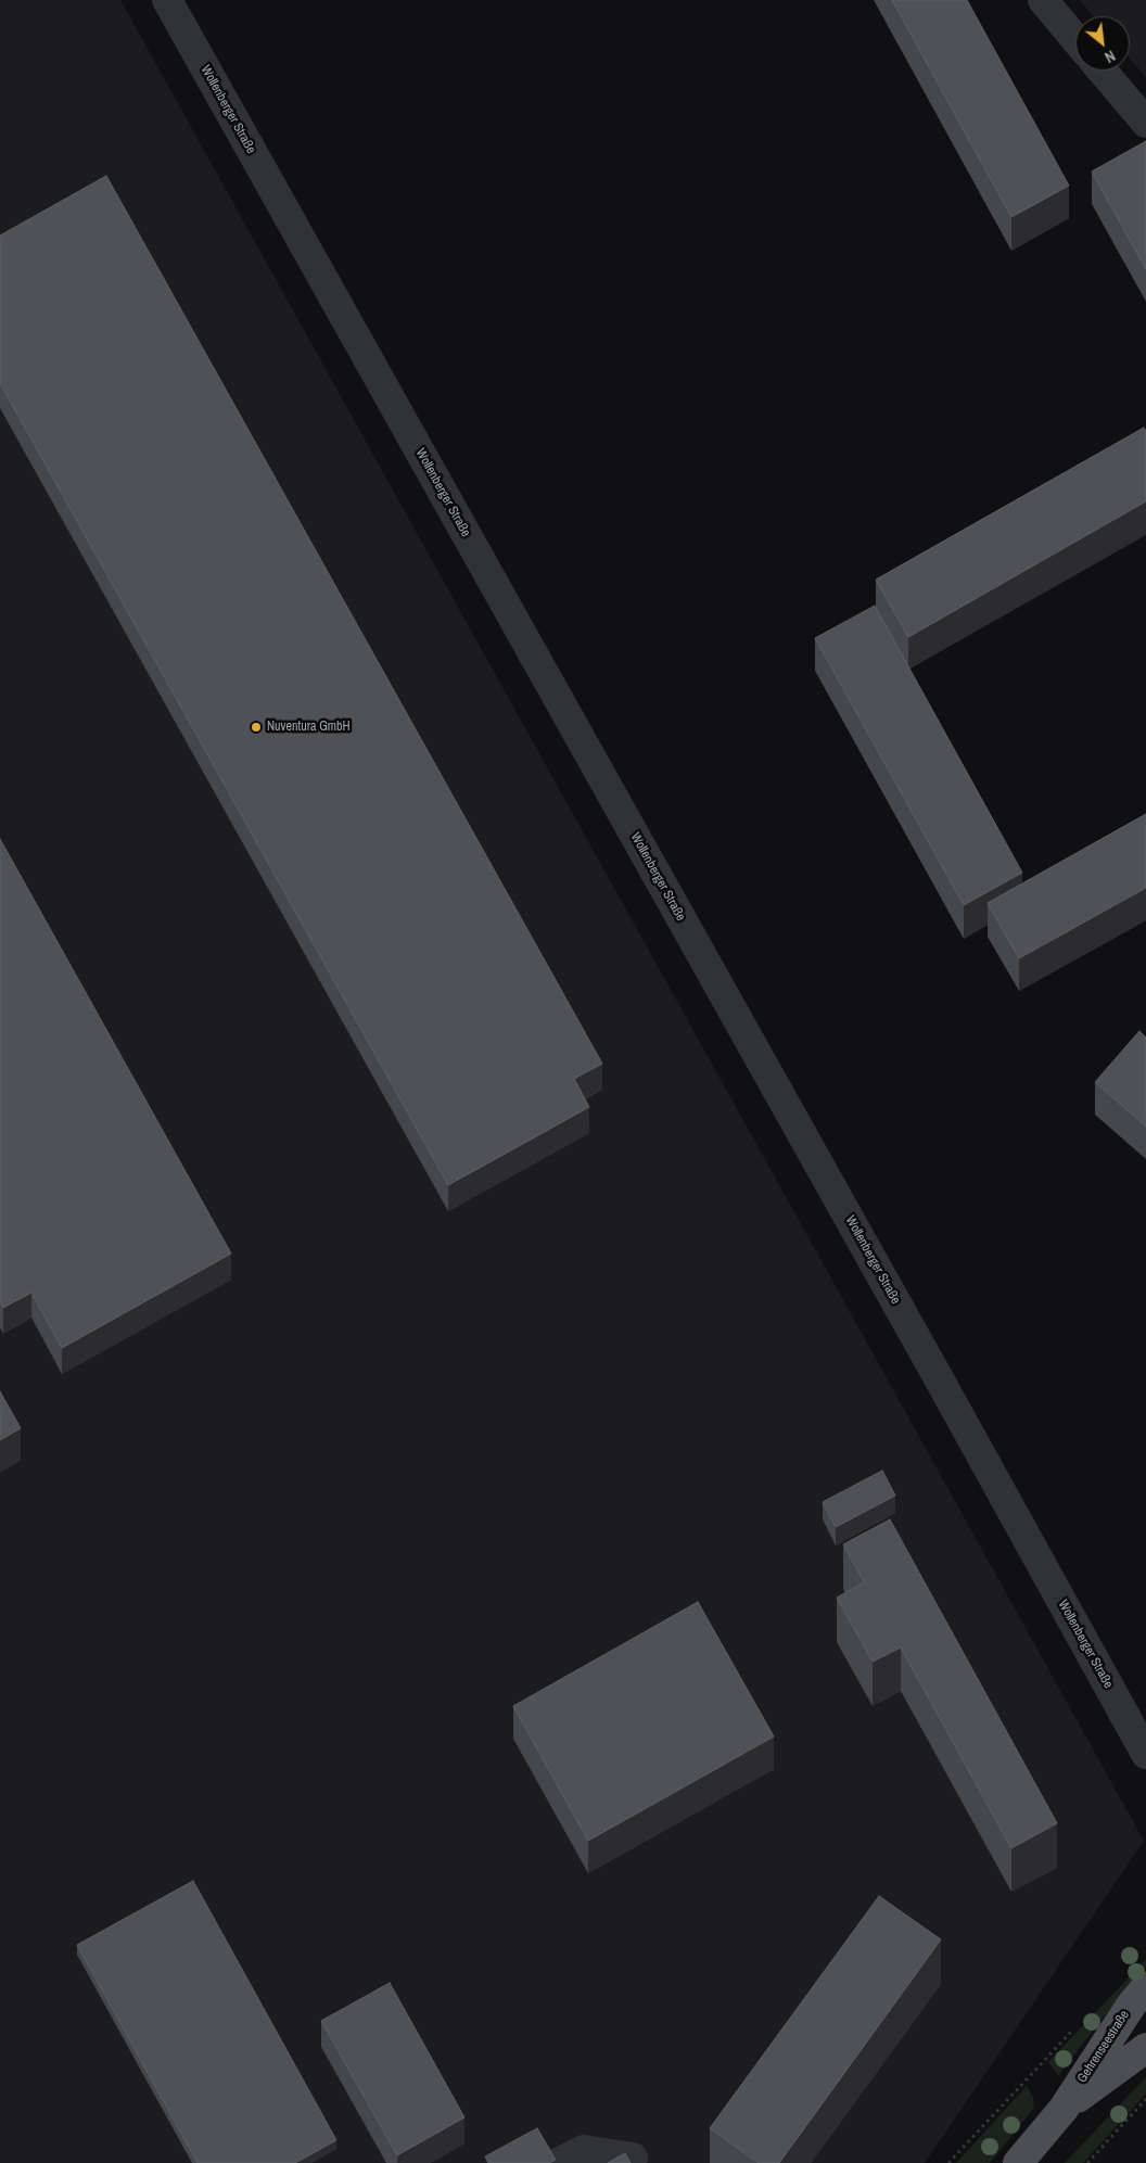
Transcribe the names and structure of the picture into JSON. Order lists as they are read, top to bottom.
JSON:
{
  "streets": {
    "main road": ["Gehrenseestraße"],
    "street": ["Wollenberger Straße"]
  },
  "places": ["Nuventura GmbH"],
  "north": "bottom right"
}
